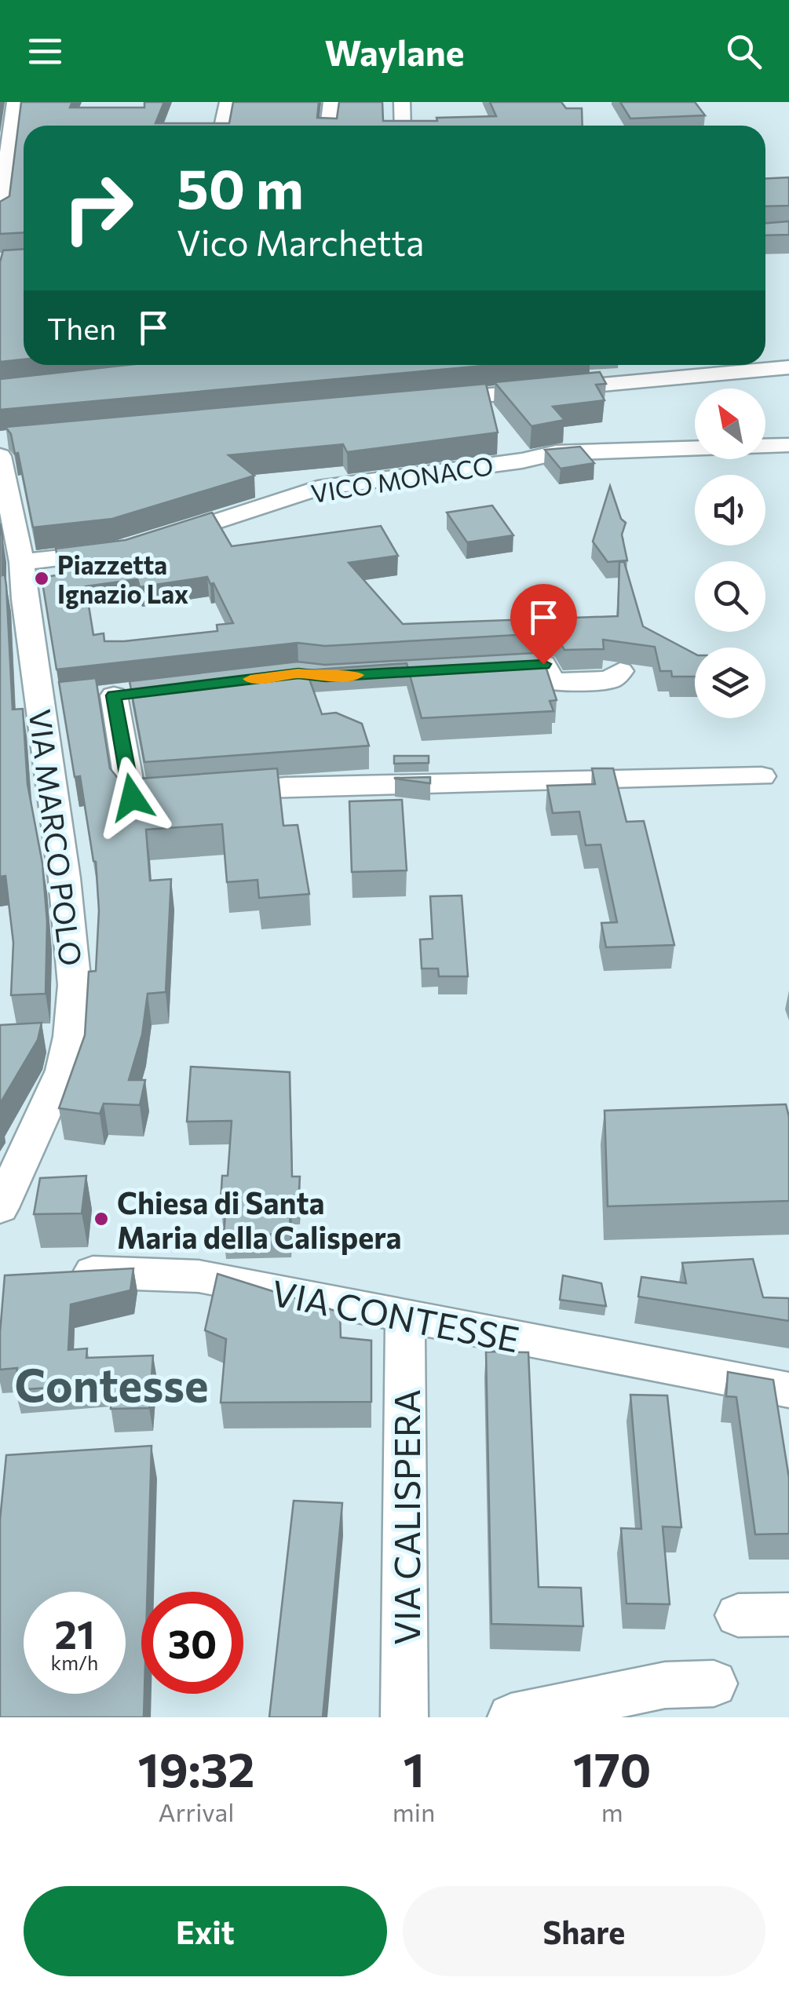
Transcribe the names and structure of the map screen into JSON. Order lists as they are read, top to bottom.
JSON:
{
  "streets": {
    "street": [
      "VICO MONACO",
      "VIA MARCO POLO",
      "VIA CONTESSE",
      "VIA CALISPERA"
    ]
  },
  "crossings": [
    ["VIA CONTESSE", "VIA CALISPERA"]
  ],
  "districts": ["Contesse"],
  "places": ["Piazzetta Ignazio Lax", "Chiesa di Santa Maria della Calispera"],
  "north": "top left",
  "page": {
    "header": "Waylane",
    "turn": ["50 m", "Vico Marchetta"],
    "then": "Then",
    "speed": "21 km/h",
    "limit": "30",
    "eta": [
      "19:32",
      "Arrival",
      "1",
      "min",
      "170",
      "m"
    ],
    "buttons": ["Exit", "Share"]
  }
}
